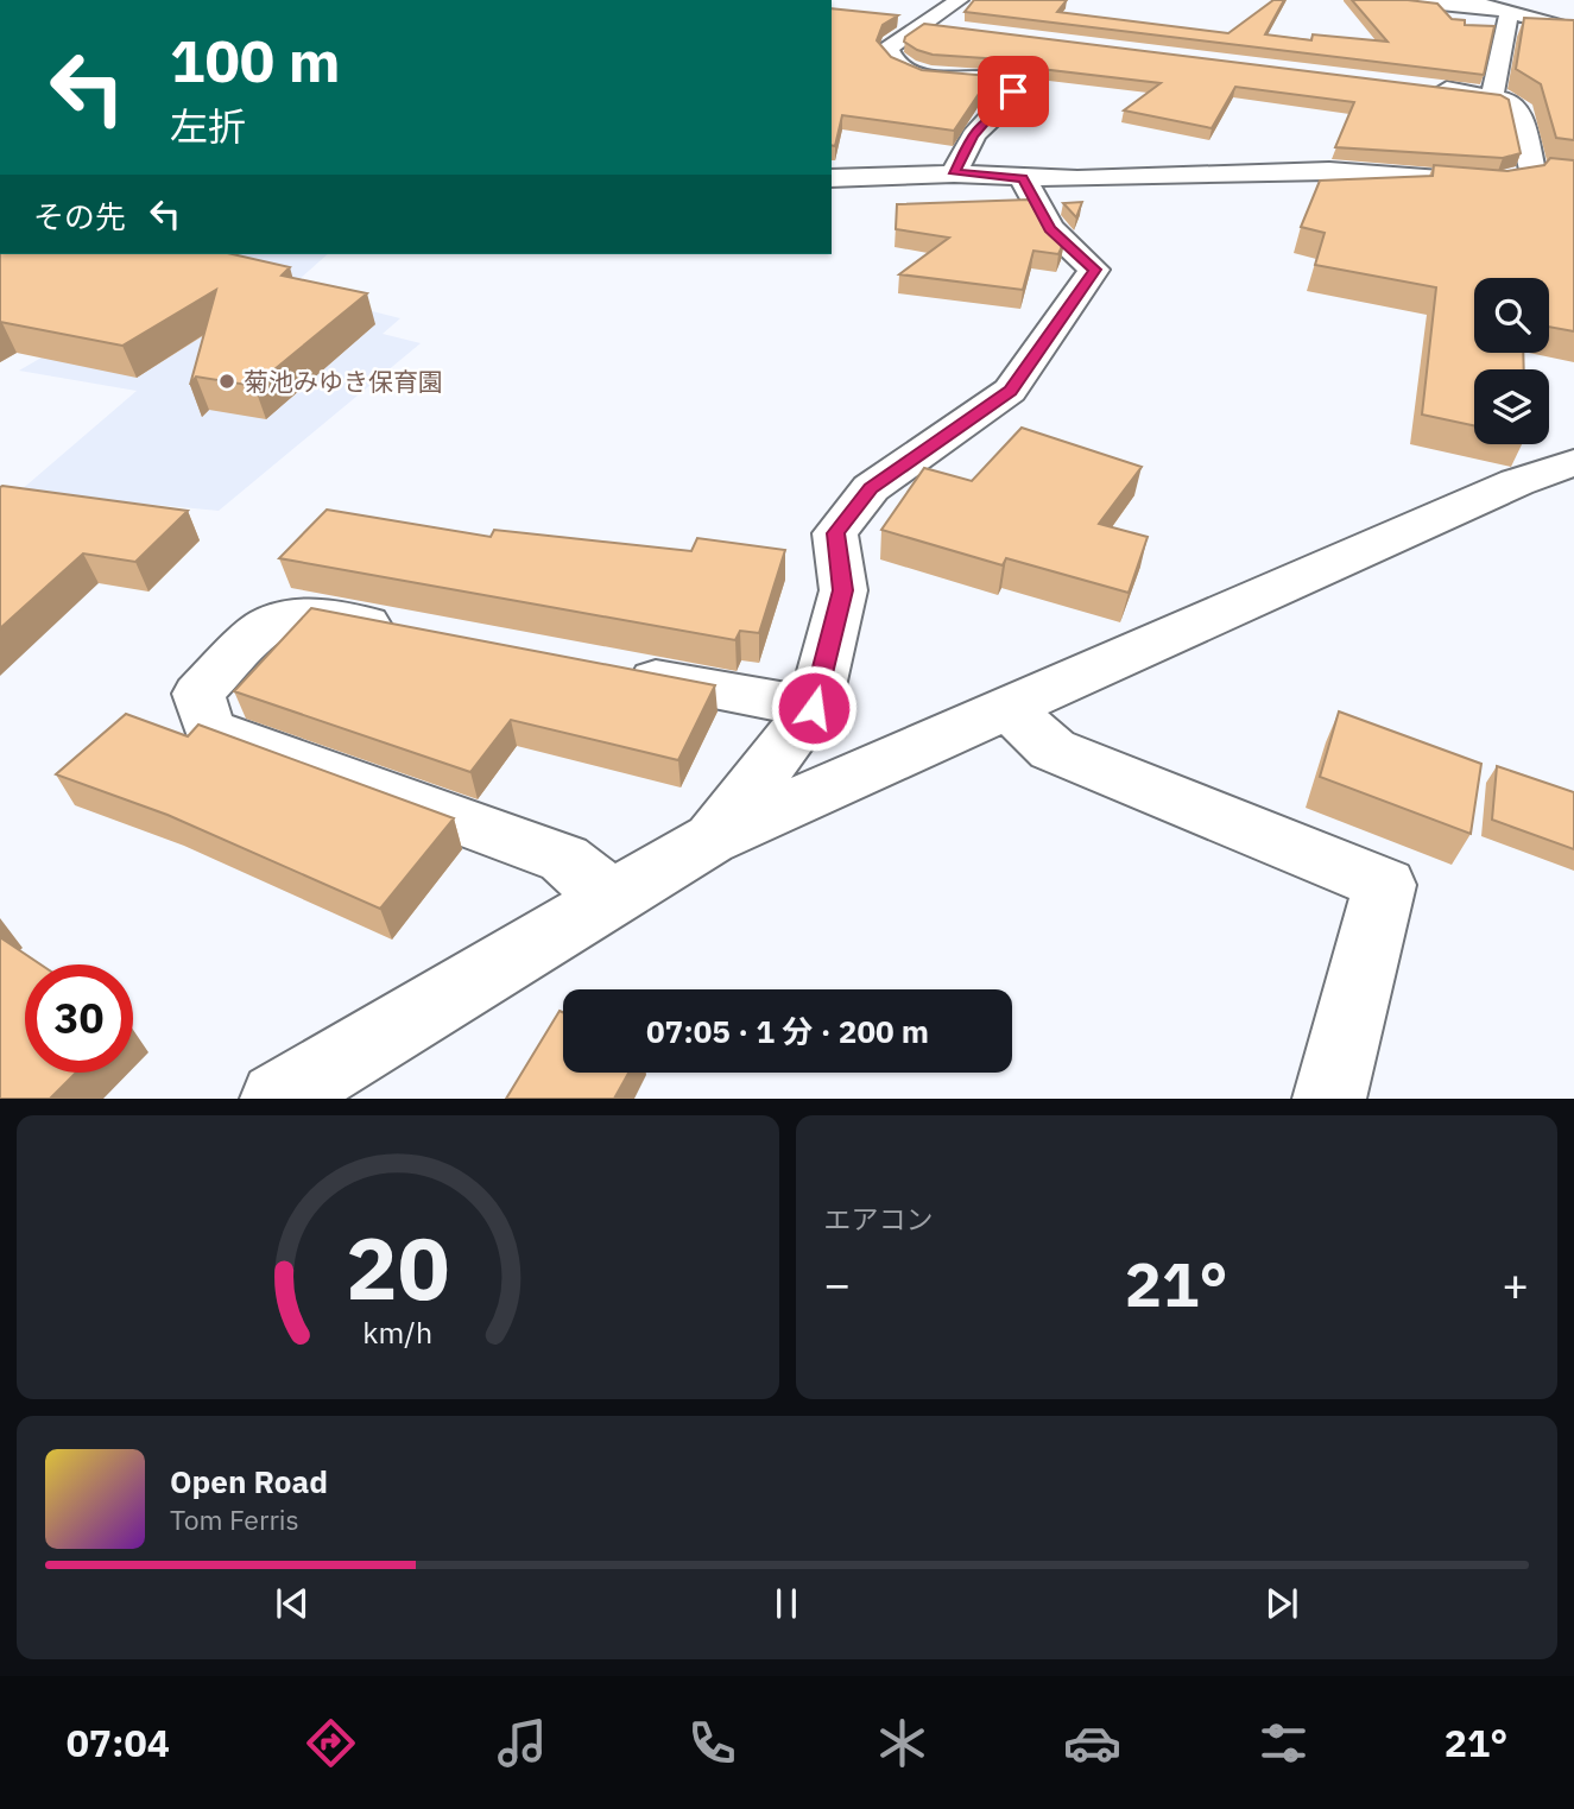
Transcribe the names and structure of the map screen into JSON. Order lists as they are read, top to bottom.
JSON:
{
  "places": ["菊池みゆき保育園"],
  "page": {
    "turn": ["100 m", "左折"],
    "then": "その先",
    "limit": "30",
    "trip": "07:05 · 1 分 · 200 m",
    "tile": "エアコン",
    "heat": ["−", "21°", "+"],
    "song": ["Open Road", "Tom Ferris"],
    "tabs": ["07:04", "21°"],
    "gauge": ["20", "km/h"]
  }
}
